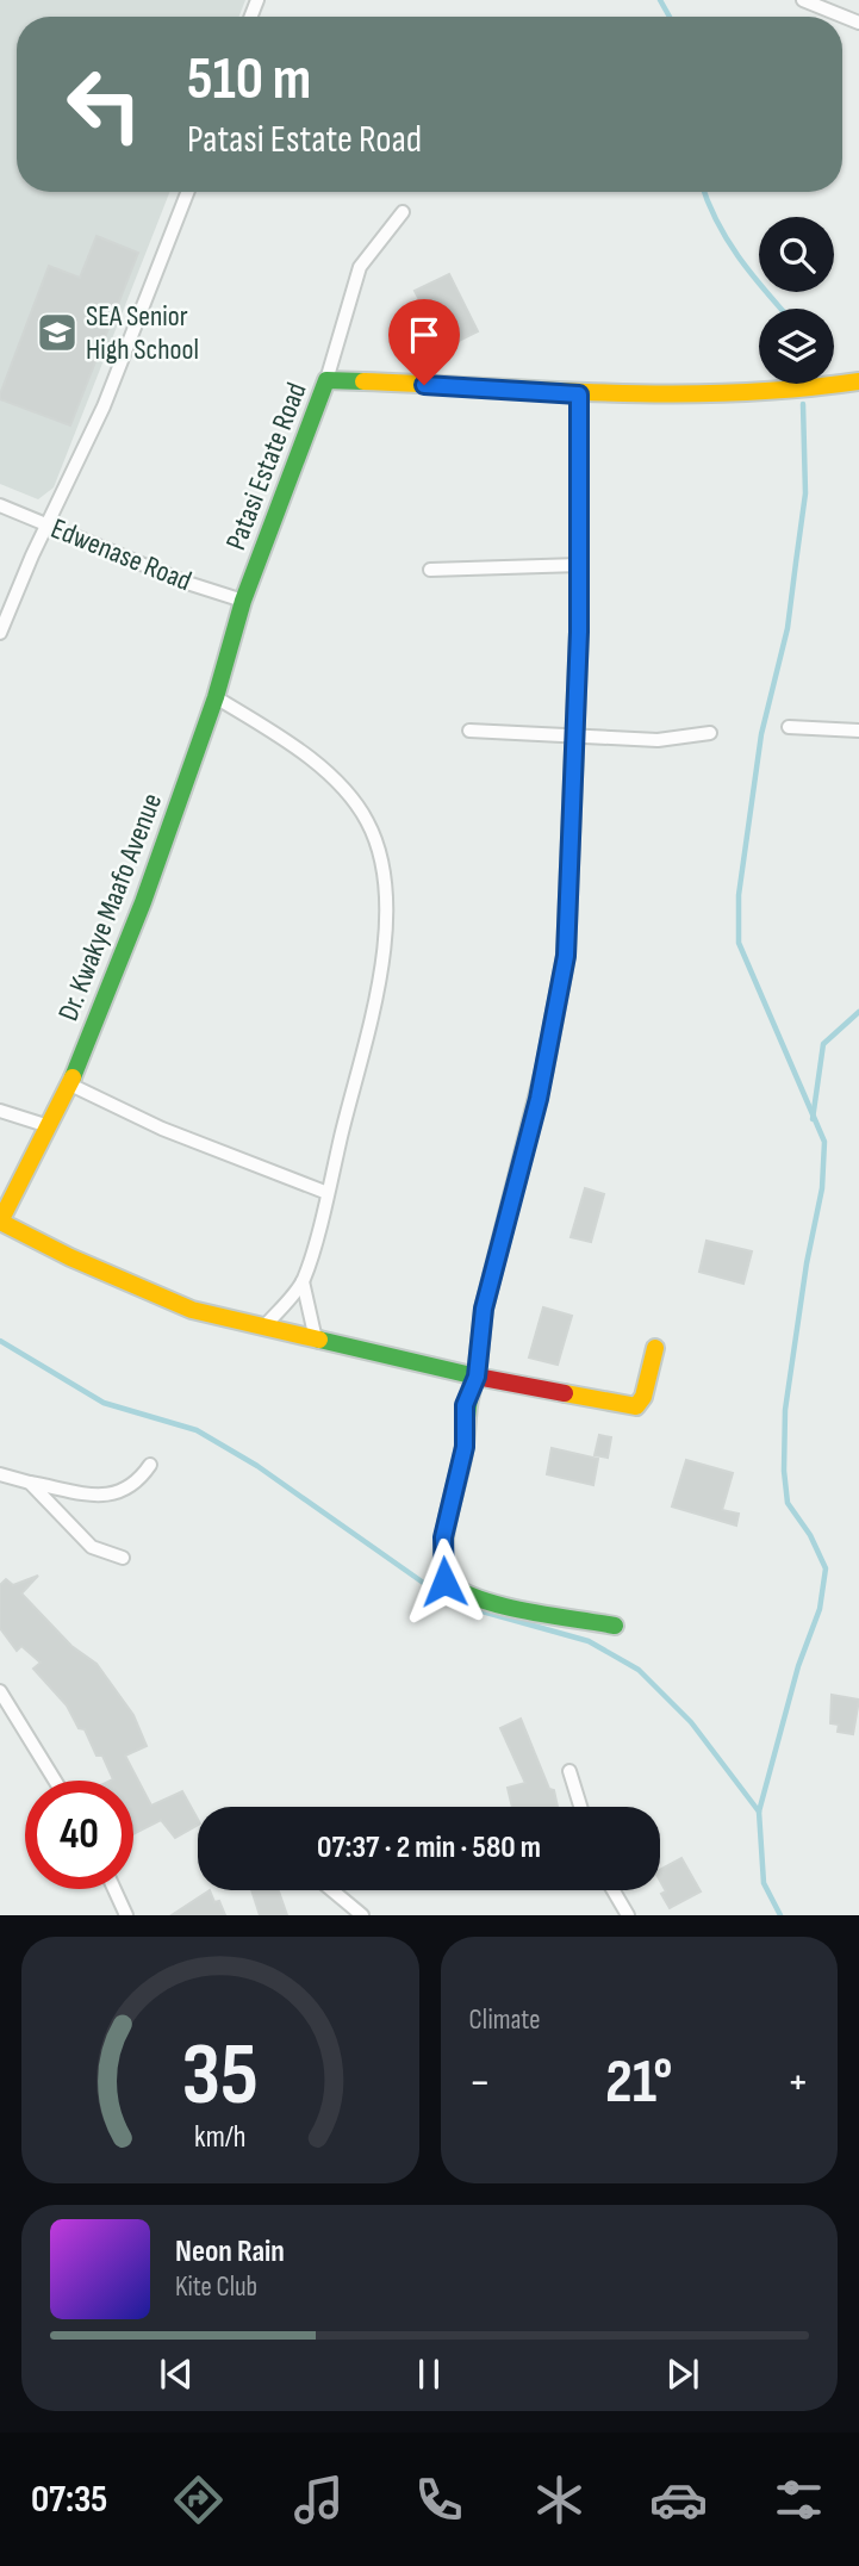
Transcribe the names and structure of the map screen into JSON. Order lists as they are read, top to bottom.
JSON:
{
  "streets": {
    "street": ["Patasi Estate Road", "Edwenase Road", "Dr. Kwakye Maafo Avenue"]
  },
  "crossings": [
    ["Patasi Estate Road", "Edwenase Road"],
    ["Patasi Estate Road", "Dr. Kwakye Maafo Avenue"],
    ["Edwenase Road", "Dr. Kwakye Maafo Avenue"]
  ],
  "places": {
    "school or university": ["SEA Senior High School"]
  },
  "page": {
    "turn": ["510 m", "Patasi Estate Road"],
    "limit": "40",
    "trip": "07:37 · 2 min · 580 m",
    "tile": "Climate",
    "heat": ["−", "21°", "+"],
    "song": ["Neon Rain", "Kite Club"],
    "tabs": "07:35",
    "gauge": ["35", "km/h"]
  }
}
